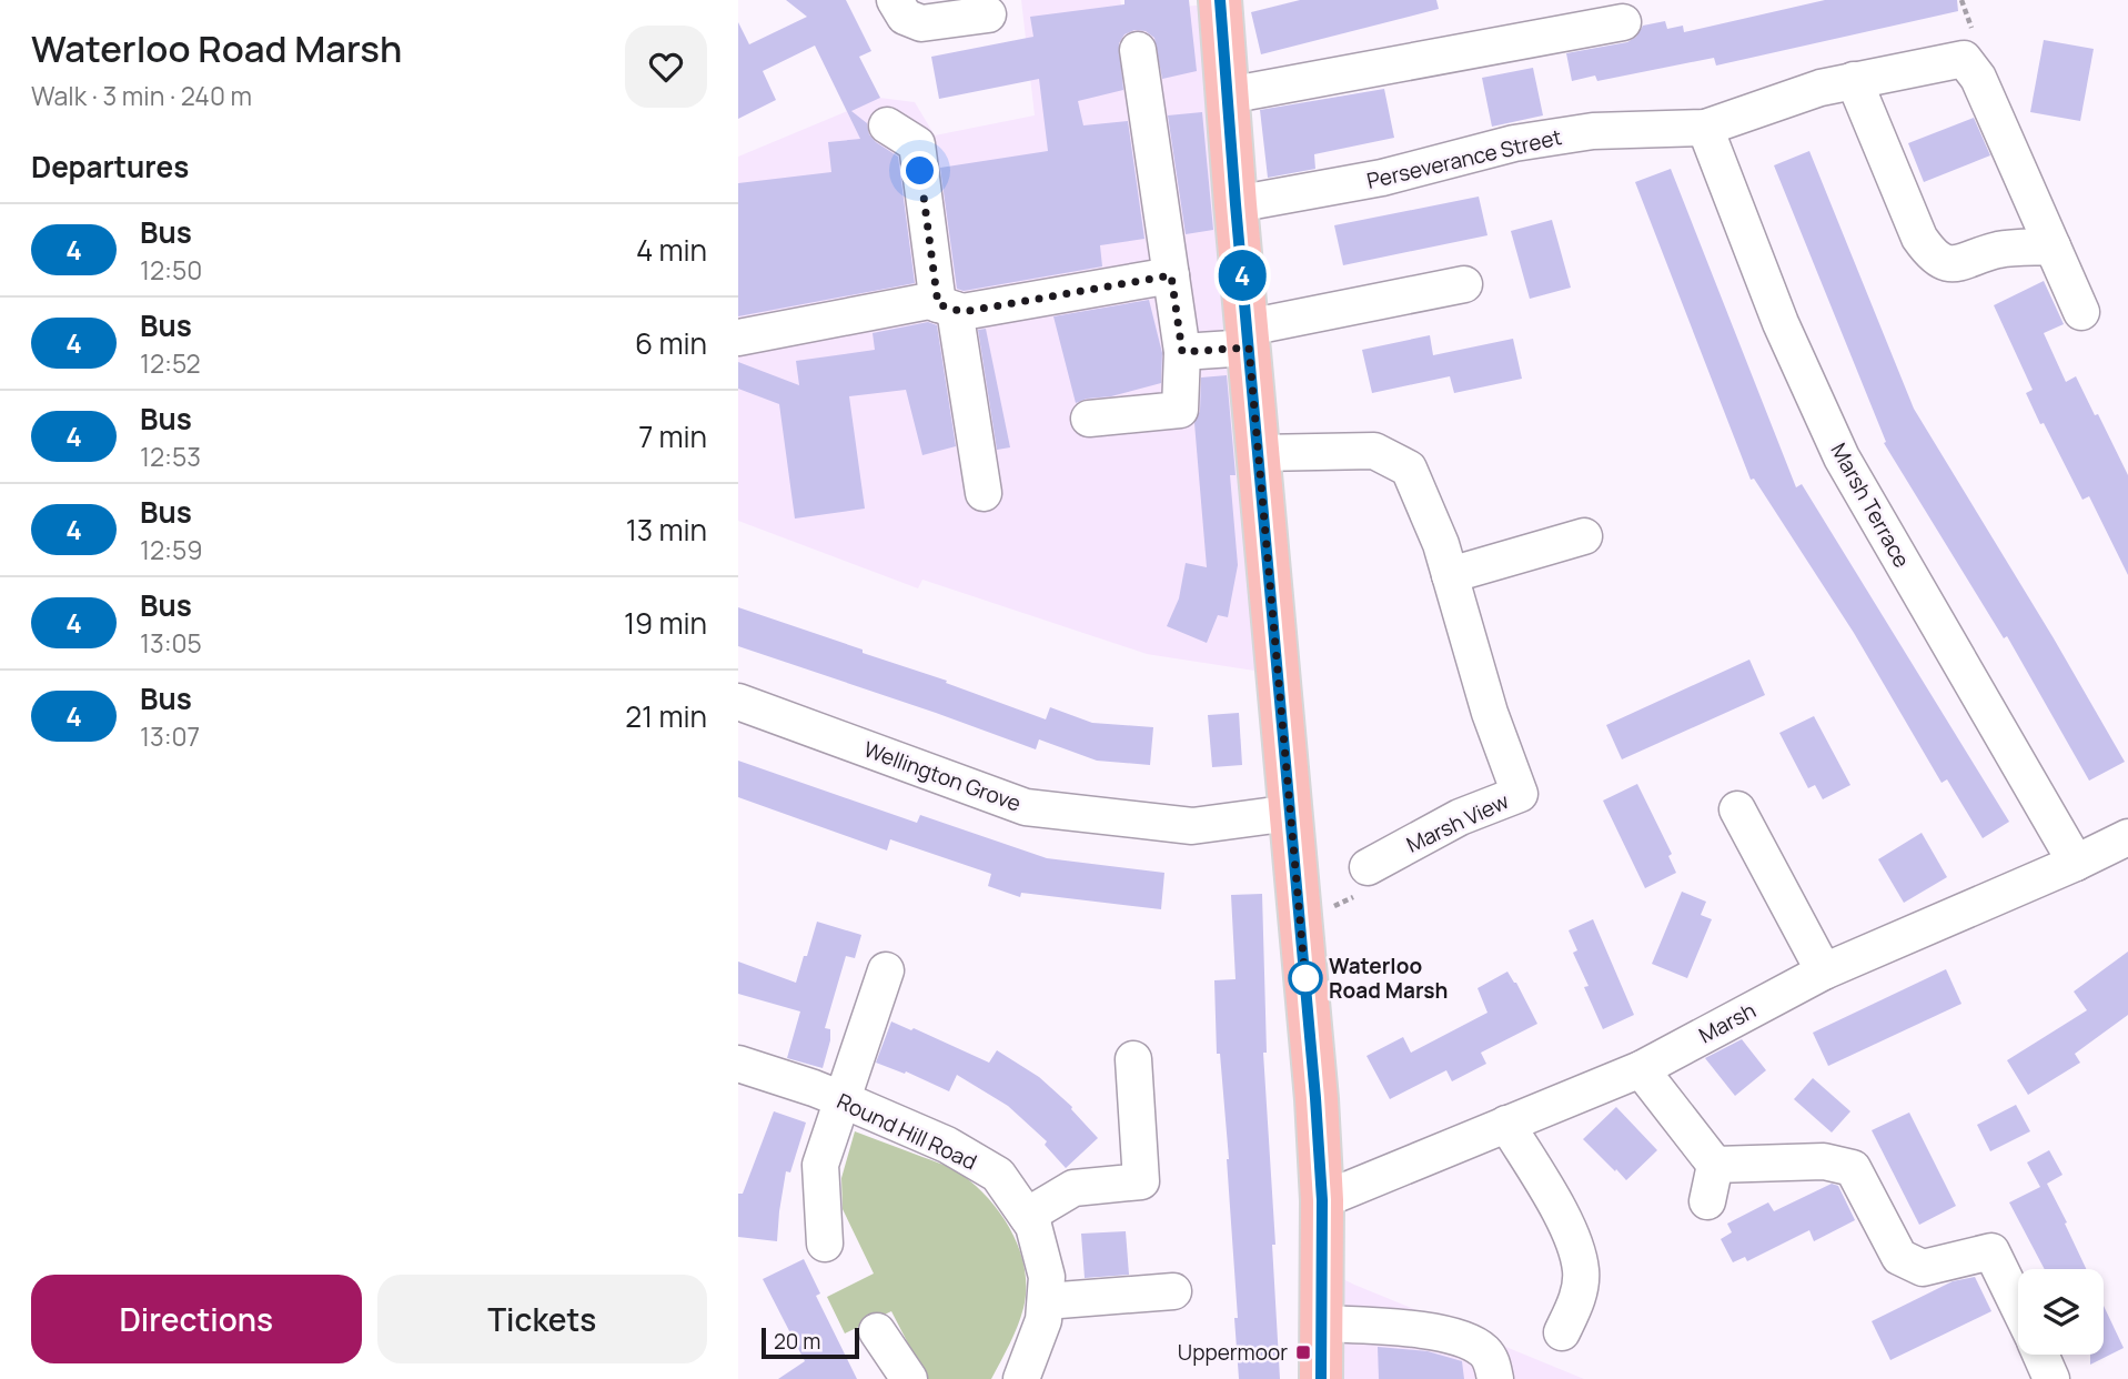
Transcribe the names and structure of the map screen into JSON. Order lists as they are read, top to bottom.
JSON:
{
  "streets": {
    "street": [
      "Perseverance Street",
      "Marsh Terrace",
      "Wellington Grove",
      "Marsh View",
      "Marsh",
      "Round Hill Road"
    ]
  },
  "crossings": [
    ["Perseverance Street", "Marsh Terrace"],
    ["Marsh Terrace", "Marsh"]
  ],
  "places": {
    "other": ["Waterloo Road Marsh"],
    "transit": ["Uppermoor"]
  },
  "lines": ["bus line 4"],
  "scale_bar": "20 m",
  "page": {
    "heading": [
      ["Waterloo Road Marsh", "Walk · 3 min · 240 m"],
      "Departures"
    ],
    "on_map": "4",
    "list": [
      {
        "mark": "4",
        "name": "Bus",
        "note": "12:50",
        "value": "4 min"
      },
      {
        "mark": "4",
        "name": "Bus",
        "note": "12:52",
        "value": "6 min"
      },
      {
        "mark": "4",
        "name": "Bus",
        "note": "12:53",
        "value": "7 min"
      },
      {
        "mark": "4",
        "name": "Bus",
        "note": "12:59",
        "value": "13 min"
      },
      {
        "mark": "4",
        "name": "Bus",
        "note": "13:05",
        "value": "19 min"
      },
      {
        "mark": "4",
        "name": "Bus",
        "note": "13:07",
        "value": "21 min"
      }
    ],
    "buttons": ["Directions", "Tickets"],
    "scale": "20 m"
  }
}
